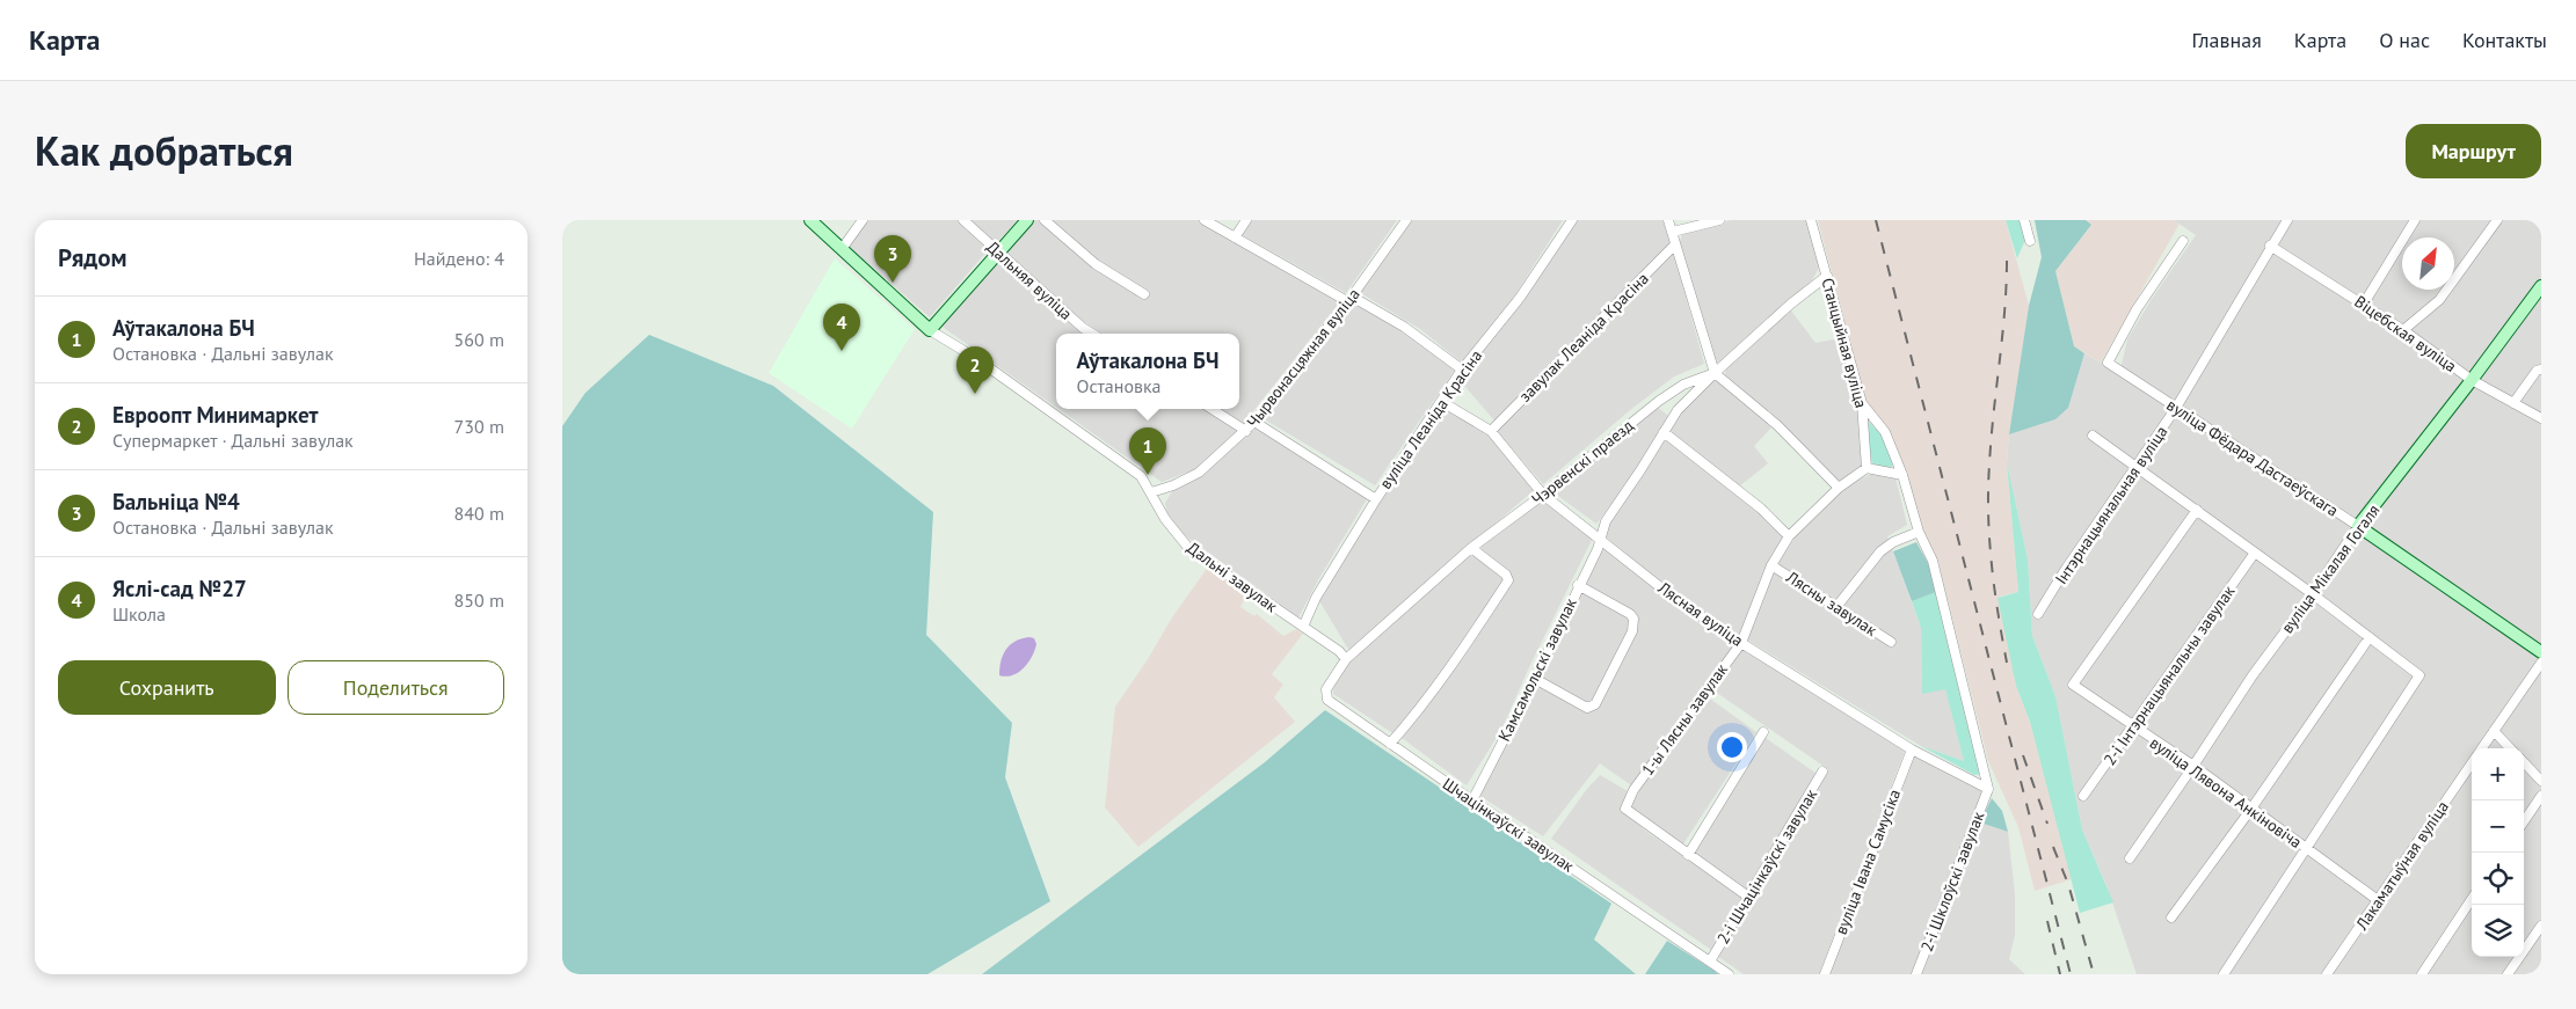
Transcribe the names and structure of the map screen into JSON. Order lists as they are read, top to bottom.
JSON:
{
  "streets": {
    "street": [
      "Дальняя вуліца",
      "Віцебская вуліца",
      "завулак Леаніда Красіна",
      "Станцыйная вуліца",
      "Чырвонасцяжная вуліца",
      "вуліца Леаніда Красіна",
      "вуліца Фёдара Дастаеўскага",
      "Чэрвенскі праезд",
      "Інтэрнацыянальная вуліца",
      "вуліца Мікалая Гогаля",
      "Дальні завулак",
      "Лясны завулак",
      "Лясная вуліца",
      "Камсамольскі завулак",
      "2-і Інтэрнацыянальны завулак",
      "1-ы Лясны завулак",
      "вуліца Лявона Анкіновіча",
      "Шчацінкаўскі завулак",
      "вуліца Івана Самусіка",
      "Лакаматыўная вуліца",
      "2-і Шчацінкаўскі завулак",
      "2-і Шклоўскі завулак"
    ]
  },
  "crossings": [
    ["Віцебская вуліца", "Інтэрнацыянальная вуліца"],
    ["Віцебская вуліца", "вуліца Мікалая Гогаля"],
    ["завулак Леаніда Красіна", "Лясная вуліца"],
    ["Станцыйная вуліца", "Чэрвенскі праезд"],
    ["Чырвонасцяжная вуліца", "Дальні завулак"],
    ["вуліца Леаніда Красіна", "Дальні завулак"],
    ["вуліца Леаніда Красіна", "Лясная вуліца"],
    ["вуліца Фёдара Дастаеўскага", "Інтэрнацыянальная вуліца"],
    ["вуліца Фёдара Дастаеўскага", "вуліца Мікалая Гогаля"],
    ["Чэрвенскі праезд", "Дальні завулак"],
    ["Чэрвенскі праезд", "Лясная вуліца"],
    ["Чэрвенскі праезд", "Камсамольскі завулак"],
    ["Чэрвенскі праезд", "Шчацінкаўскі завулак"],
    ["вуліца Мікалая Гогаля", "вуліца Лявона Анкіновіча"],
    ["Дальні завулак", "Шчацінкаўскі завулак"],
    ["Лясны завулак", "1-ы Лясны завулак"],
    ["Лясная вуліца", "Камсамольскі завулак"],
    ["Лясная вуліца", "1-ы Лясны завулак"],
    ["Лясная вуліца", "вуліца Івана Самусіка"],
    ["Лясная вуліца", "2-і Шклоўскі завулак"],
    ["Камсамольскі завулак", "Шчацінкаўскі завулак"],
    ["2-і Інтэрнацыянальны завулак", "вуліца Лявона Анкіновіча"],
    ["вуліца Лявона Анкіновіча", "Лакаматыўная вуліца"],
    ["Шчацінкаўскі завулак", "2-і Шчацінкаўскі завулак"]
  ],
  "north": "top right",
  "page": {
    "header": "Карта",
    "nav": [
      "Главная",
      "Карта",
      "О нас",
      "Контакты"
    ],
    "title": "Как добраться",
    "buttons": [
      "Маршрут",
      ["Сохранить", "Поделиться"]
    ],
    "heading": ["Рядом", "Найдено: 4"],
    "pins": [
      "3",
      "4",
      "2",
      "1"
    ],
    "list": [
      {
        "mark": "1",
        "name": "Аўтакалона БЧ",
        "note": "Остановка · Дальні завулак",
        "value": "560 m"
      },
      {
        "mark": "2",
        "name": "Евроопт Минимаркет",
        "note": "Супермаркет · Дальні завулак",
        "value": "730 m"
      },
      {
        "mark": "3",
        "name": "Бальніца №4",
        "note": "Остановка · Дальні завулак",
        "value": "840 m"
      },
      {
        "mark": "4",
        "name": "Яслі-сад №27",
        "note": "Школа",
        "value": "850 m"
      }
    ],
    "popup": ["Аўтакалона БЧ", "Остановка"],
    "map_buttons": ["+", "−"]
  }
}
